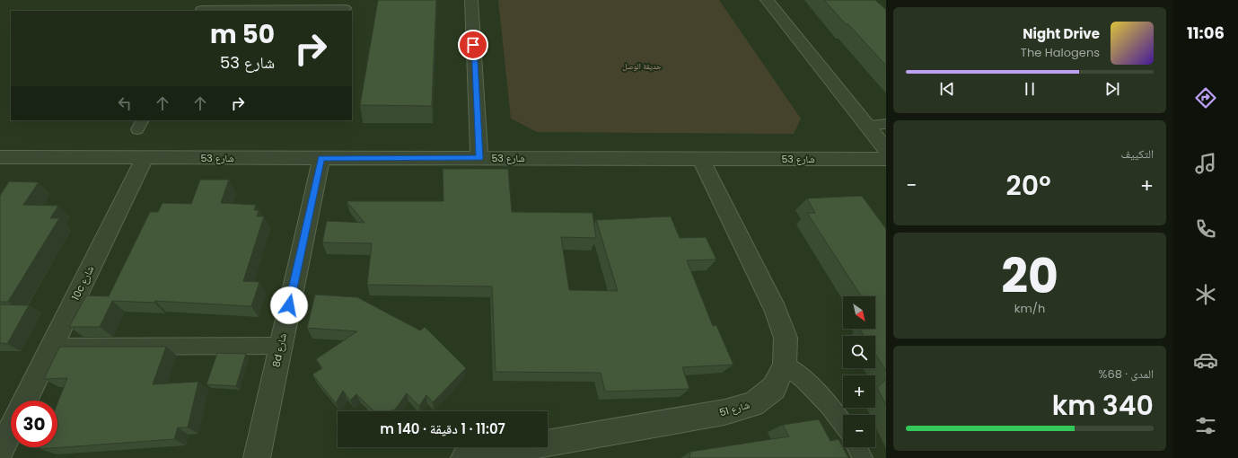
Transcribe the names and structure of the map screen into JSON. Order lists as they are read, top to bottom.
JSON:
{
  "streets": {
    "street": [
      "شارع 53",
      "10c شارع",
      "8d شارع",
      "شارع 51"
    ]
  },
  "crossings": [
    ["شارع 53", "10c شارع"],
    ["شارع 53", "8d شارع"],
    ["شارع 53", "شارع 51"]
  ],
  "parks": ["حديقة الوصل"],
  "north": "bottom right",
  "page": {
    "tabs": "11:06",
    "turn": ["50 m", "شارع 53"],
    "song": ["Night Drive", "The Halogens"],
    "tile": [
      "التكييف",
      ["20", "km/h"],
      ["المدى · 68%", "340 km"]
    ],
    "heat": ["−", "20°", "+"],
    "map_buttons": ["+", "−"],
    "limit": "30",
    "trip": "11:07 · 1 دقيقة · 140 m"
  }
}
